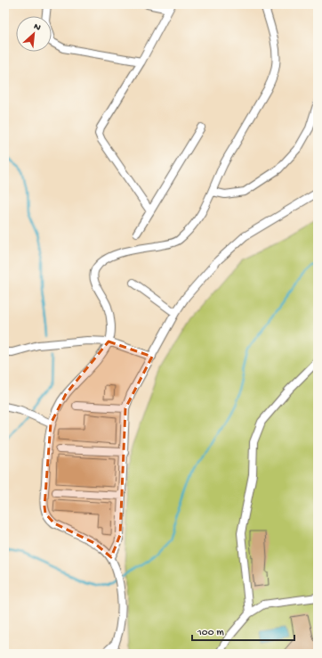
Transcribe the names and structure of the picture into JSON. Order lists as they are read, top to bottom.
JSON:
{
  "scale_bar": "100 m",
  "north": "top right"
}
